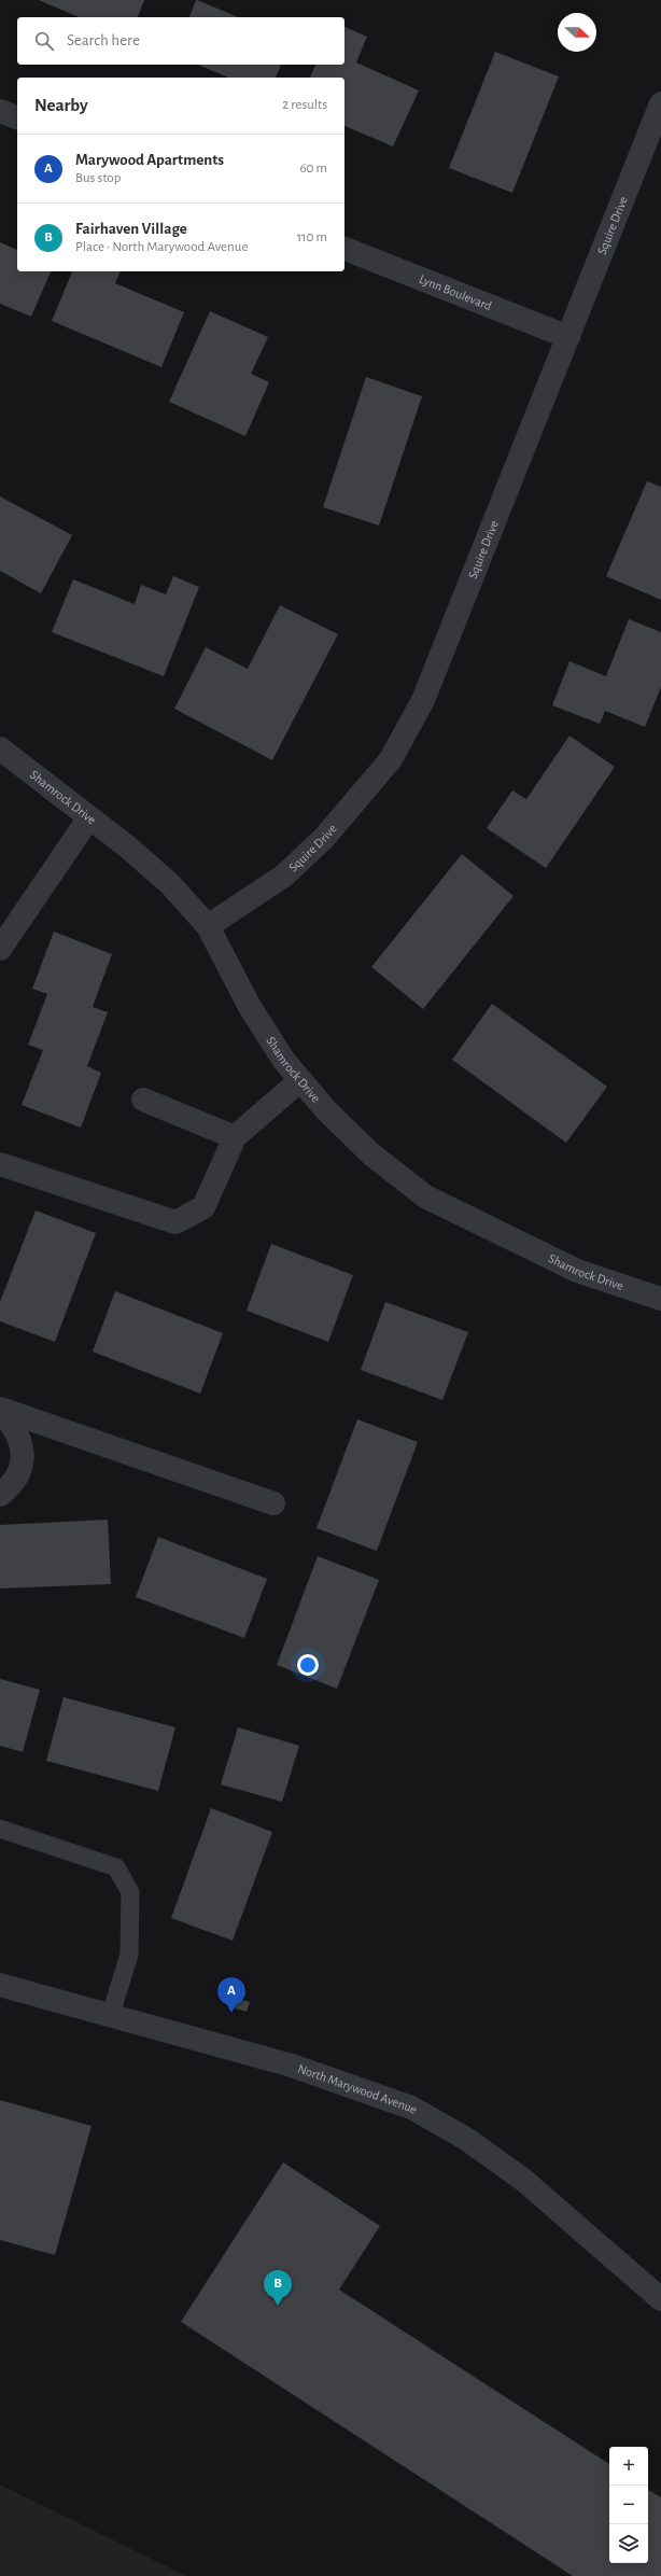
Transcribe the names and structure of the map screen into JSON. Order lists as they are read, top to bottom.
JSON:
{
  "streets": {
    "street": [
      "Squire Drive",
      "Lynn Boulevard",
      "Shamrock Drive",
      "North Marywood Avenue"
    ]
  },
  "crossings": [
    ["Squire Drive", "Lynn Boulevard"],
    ["Squire Drive", "Shamrock Drive"]
  ],
  "north": "right",
  "page": {
    "search": "Search here",
    "heading": ["Nearby", "2 results"],
    "list": [
      {
        "mark": "A",
        "name": "Marywood Apartments",
        "note": "Bus stop",
        "value": "60 m"
      },
      {
        "mark": "B",
        "name": "Fairhaven Village",
        "note": "Place · North Marywood Avenue",
        "value": "110 m"
      }
    ],
    "pins": ["A", "B"],
    "map_buttons": ["+", "−"]
  }
}
